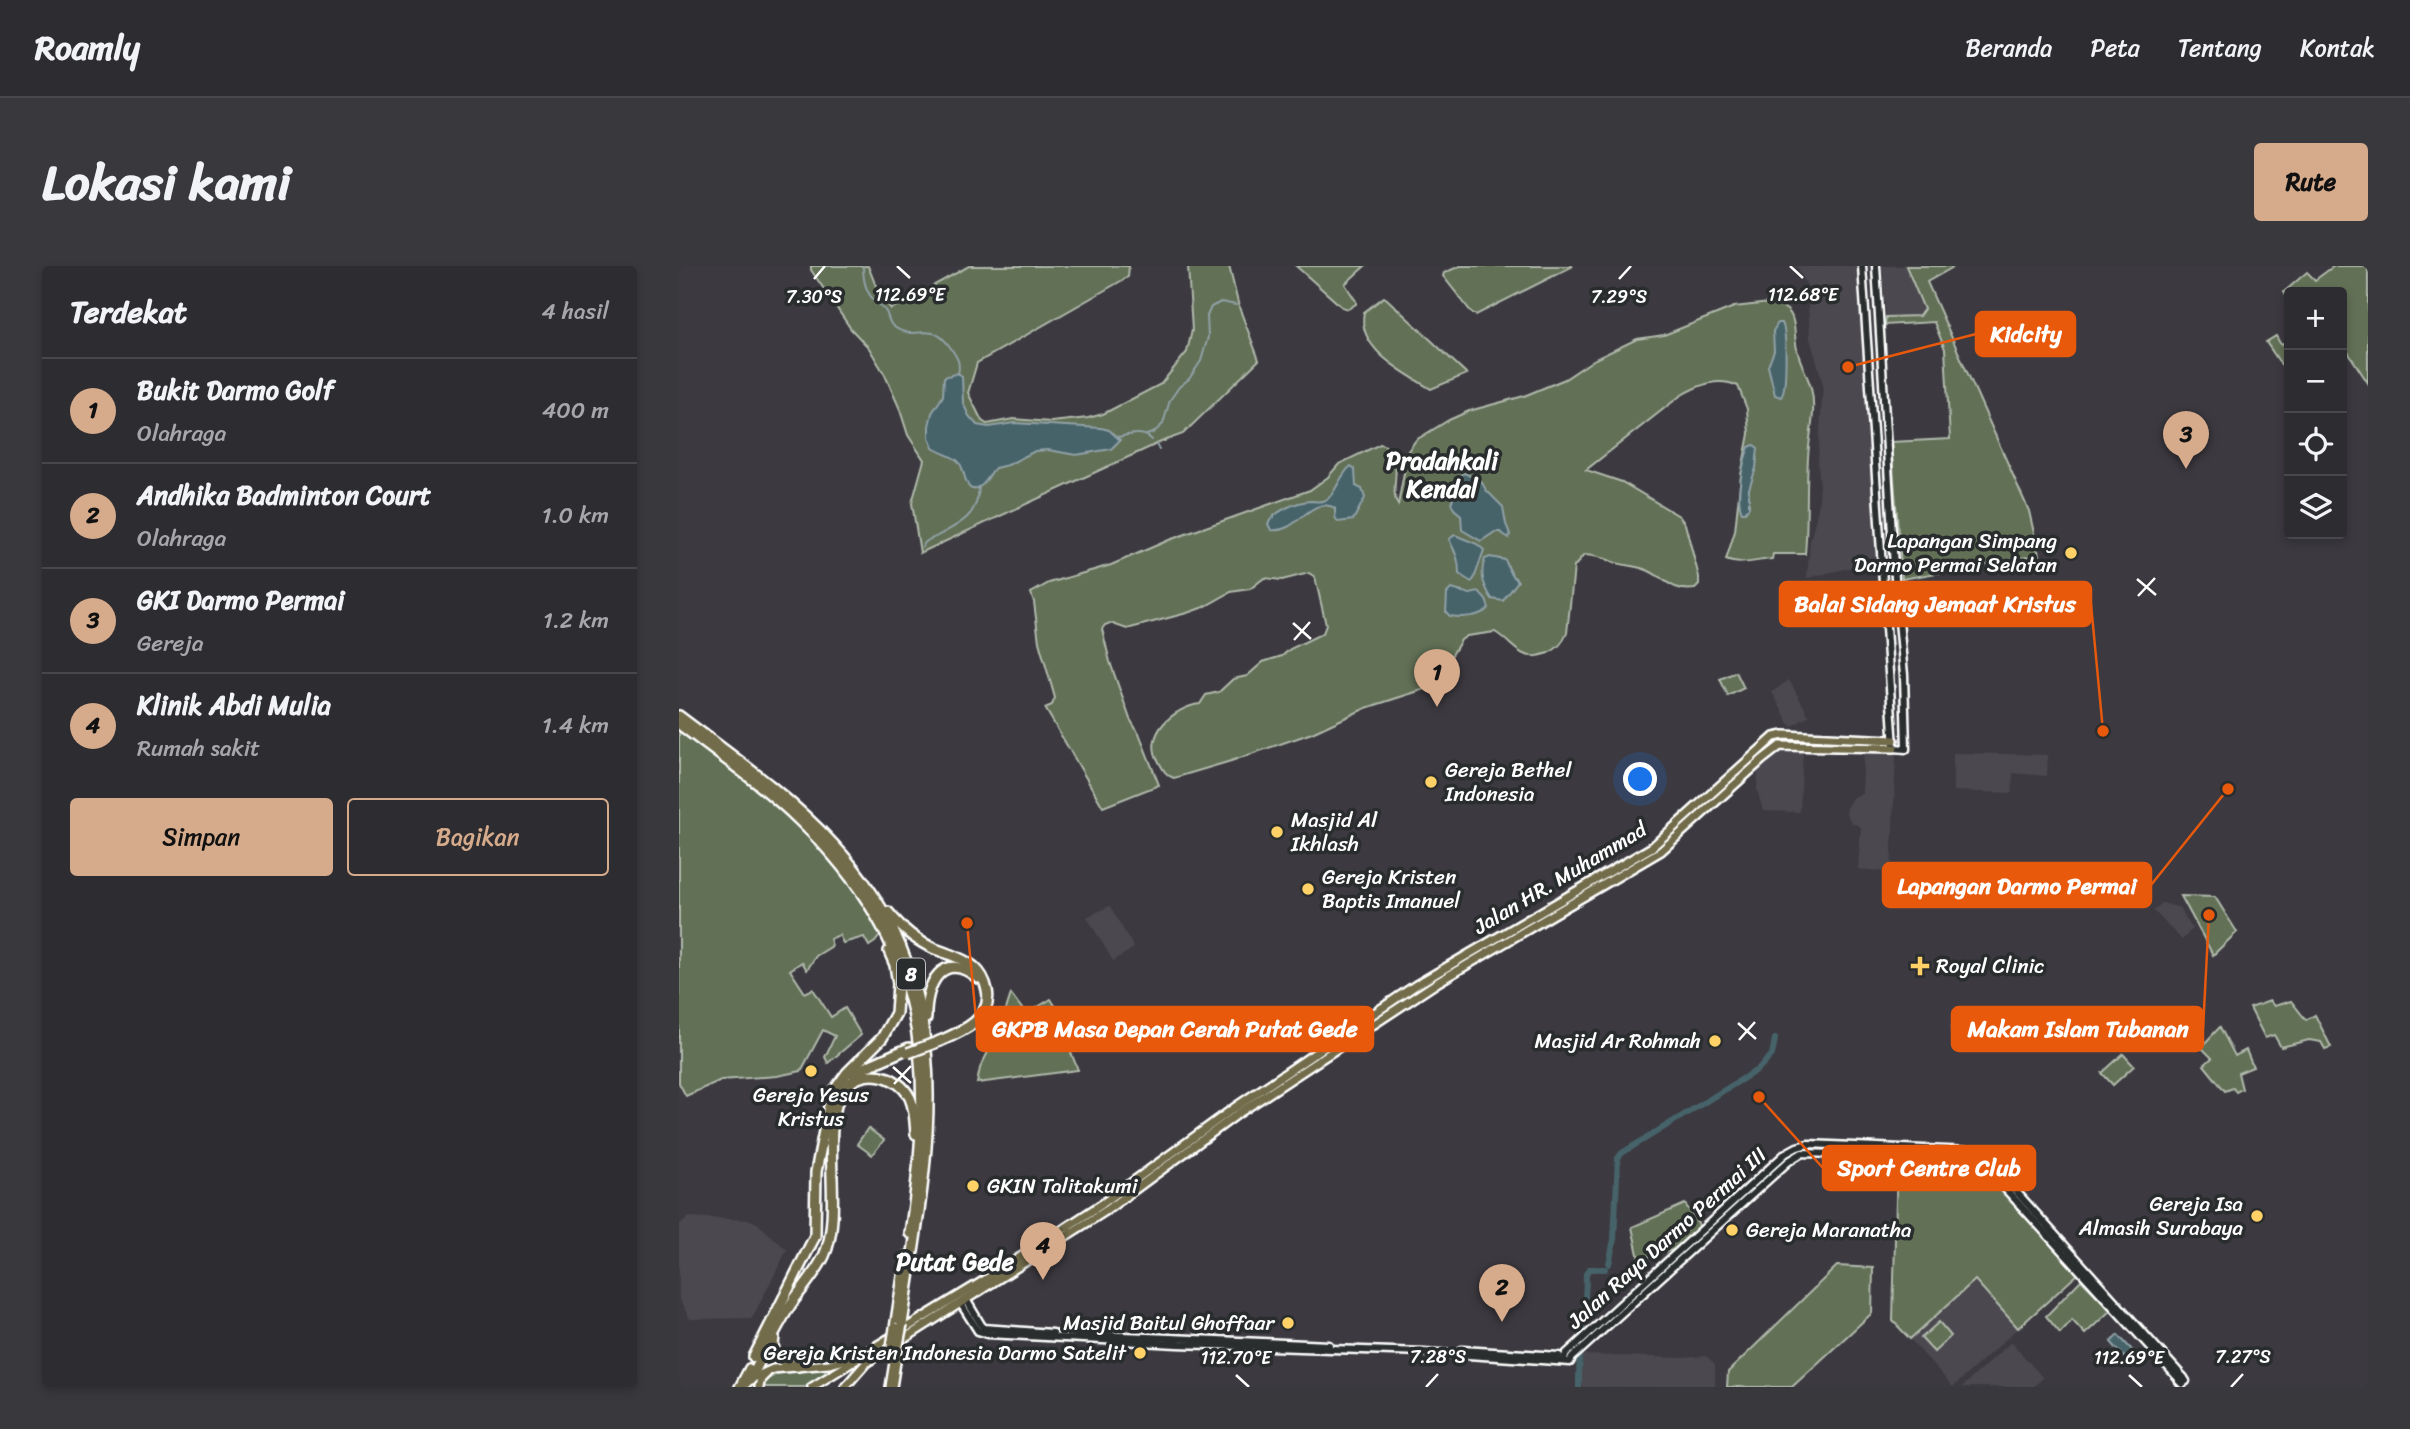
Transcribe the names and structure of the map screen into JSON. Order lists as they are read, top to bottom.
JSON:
{
  "streets": {
    "highway": ["8"],
    "main road": ["Jalan HR. Muhammad", "Jalan Raya Darmo Permai III"]
  },
  "districts": ["Pradahkali Kendal", "Putat Gede"],
  "places": {
    "other": [
      "Kidcity",
      "Lapangan Simpang Darmo Permai Selatan",
      "Balai Sidang Jemaat Kristus",
      "Gereja Bethel Indonesia",
      "Lapangan Darmo Permai",
      "Masjid Al Ikhlash",
      "Gereja Kristen Baptis Imanuel",
      "Makam Islam Tubanan",
      "GKPB Masa Depan Cerah Putat Gede",
      "Masjid Ar Rohmah",
      "Gereja Yesus Kristus",
      "Sport Centre Club",
      "GKIN Talitakumi",
      "Gereja Isa Almasih Surabaya",
      "Gereja Maranatha",
      "Masjid Baitul Ghoffaar",
      "Gereja Kristen Indonesia Darmo Satelit"
    ],
    "health": ["Royal Clinic"]
  },
  "page": {
    "header": "Roamly",
    "nav": [
      "Beranda",
      "Peta",
      "Tentang",
      "Kontak"
    ],
    "title": "Lokasi kami",
    "buttons": [
      "Rute",
      ["Simpan", "Bagikan"]
    ],
    "heading": ["Terdekat", "4 hasil"],
    "map_buttons": ["+", "−"],
    "list": [
      {
        "mark": "1",
        "name": "Bukit Darmo Golf",
        "note": "Olahraga",
        "value": "400 m"
      },
      {
        "mark": "2",
        "name": "Andhika Badminton Court",
        "note": "Olahraga",
        "value": "1.0 km"
      },
      {
        "mark": "3",
        "name": "GKI Darmo Permai",
        "note": "Gereja",
        "value": "1.2 km"
      },
      {
        "mark": "4",
        "name": "Klinik Abdi Mulia",
        "note": "Rumah sakit",
        "value": "1.4 km"
      }
    ],
    "pins": [
      "3",
      "1",
      "4",
      "2"
    ]
  },
  "coordinates": [
    "112.68°E",
    "112.69°E",
    "7.30°S",
    "7.29°S",
    "7.28°S",
    "7.27°S",
    "112.70°E"
  ]
}
